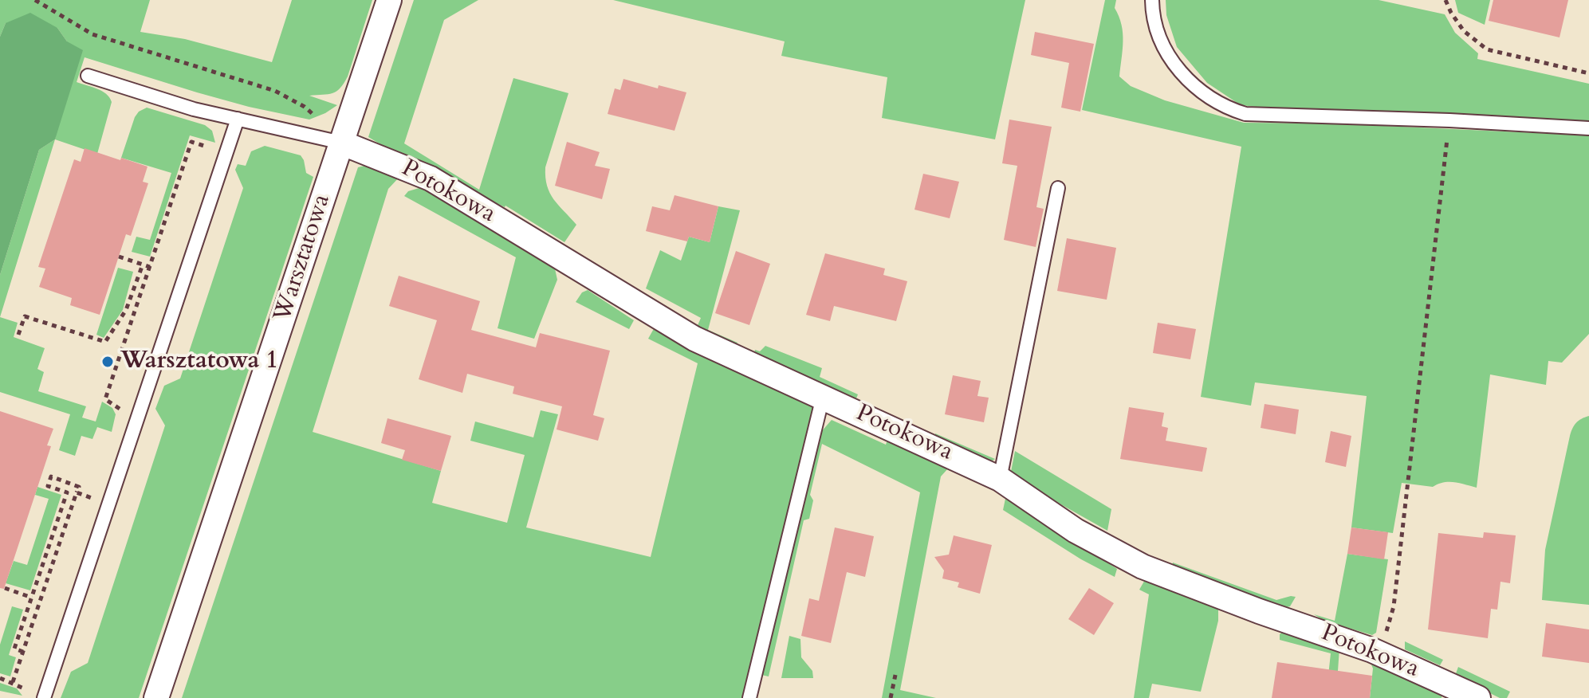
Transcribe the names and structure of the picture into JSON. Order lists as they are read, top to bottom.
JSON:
{
  "streets": {
    "street": ["Potokowa", "Warsztatowa"]
  },
  "crossings": [
    ["Potokowa", "Warsztatowa"]
  ],
  "places": ["Warsztatowa 1"]
}
